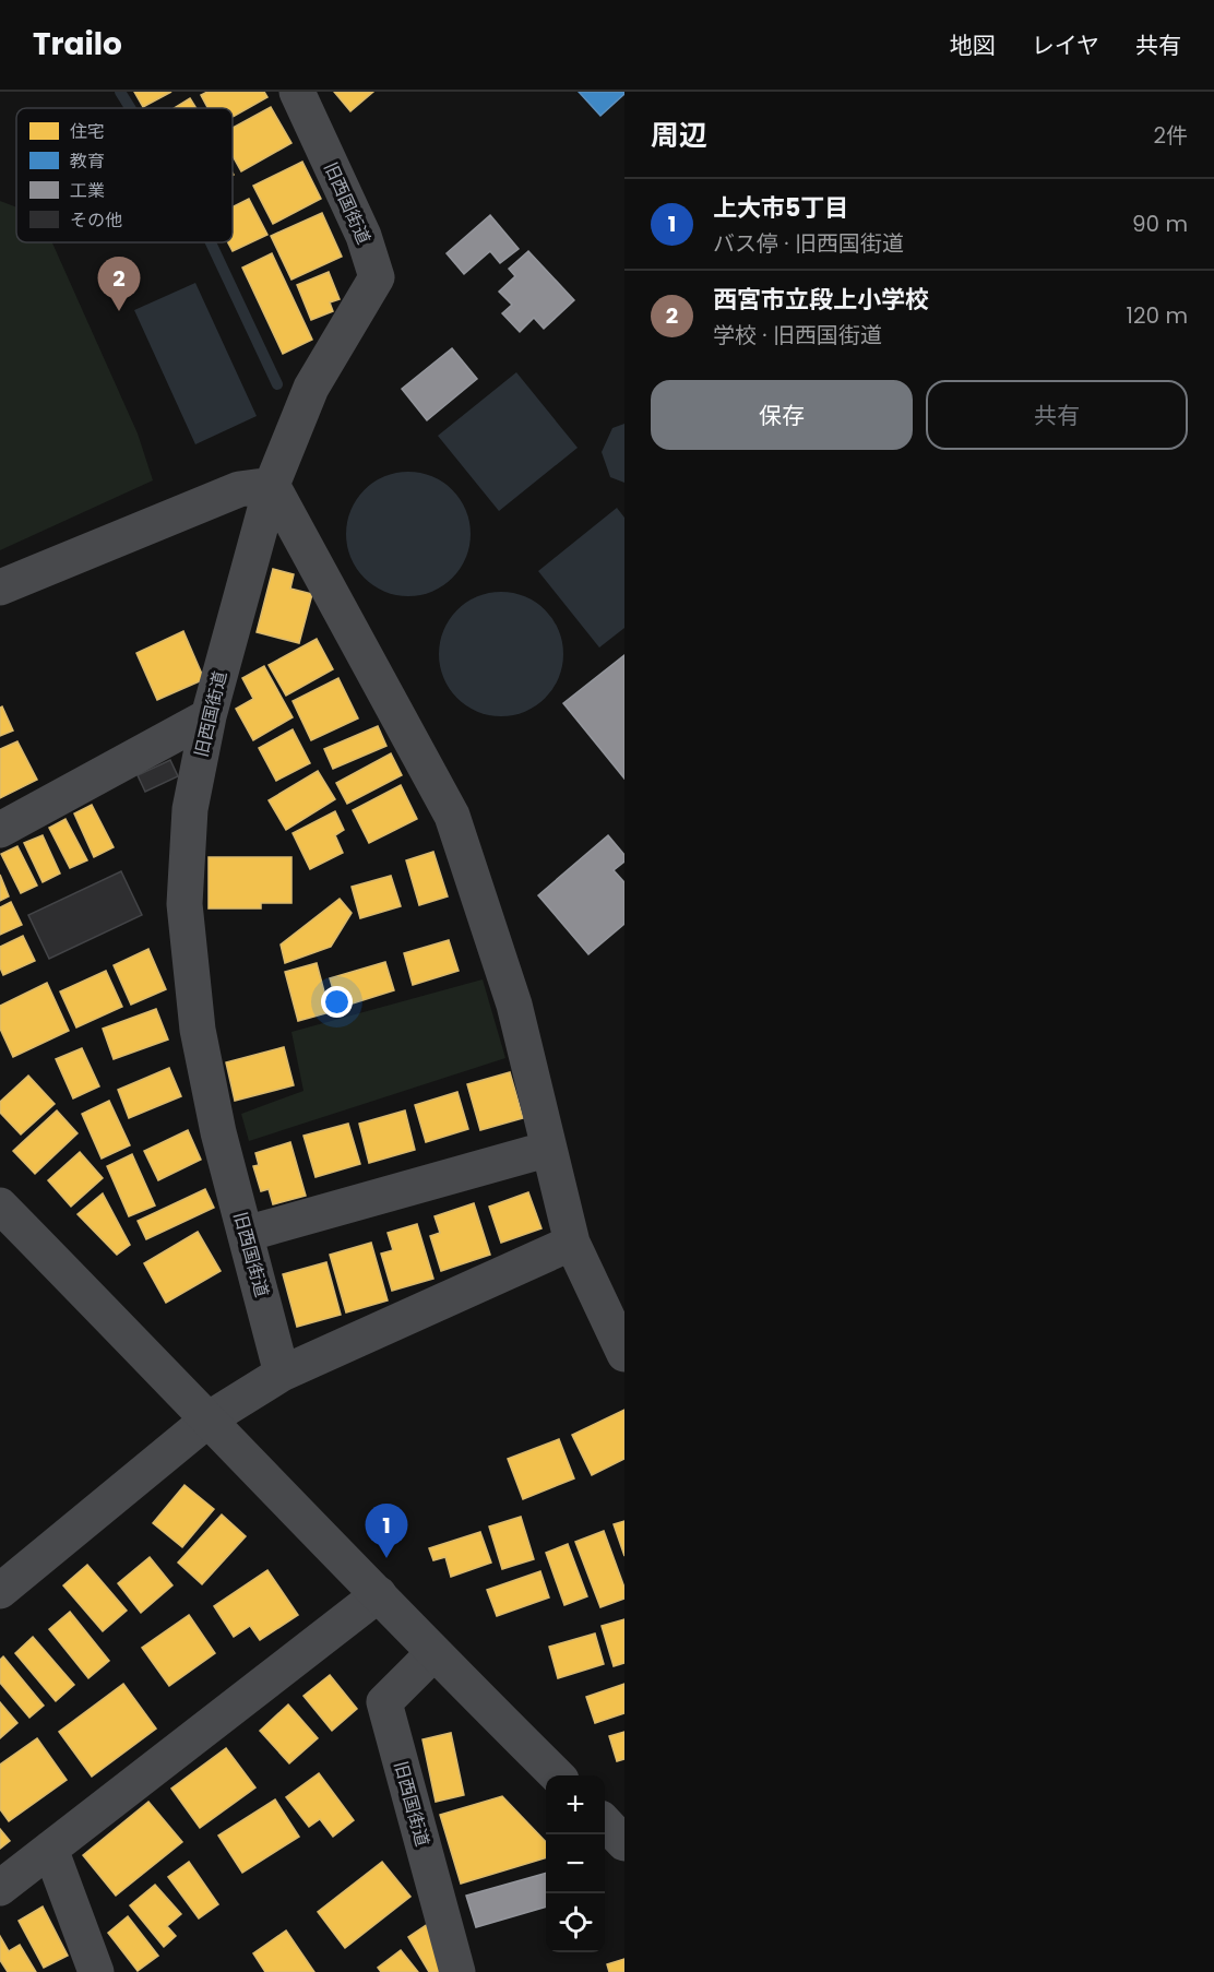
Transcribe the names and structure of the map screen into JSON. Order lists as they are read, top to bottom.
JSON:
{
  "streets": {
    "street": ["旧西国街道"]
  },
  "legend": [
    "住宅",
    "教育",
    "工業",
    "その他"
  ],
  "page": {
    "header": "Trailo",
    "nav": ["地図", "レイヤ", "共有"],
    "heading": ["周辺", "2件"],
    "list": [
      {
        "mark": "1",
        "name": "上大市5丁目",
        "note": "バス停 · 旧西国街道",
        "value": "90 m"
      },
      {
        "mark": "2",
        "name": "西宮市立段上小学校",
        "note": "学校 · 旧西国街道",
        "value": "120 m"
      }
    ],
    "pins": ["2", "1"],
    "buttons": ["保存", "共有"],
    "map_buttons": ["+", "−"]
  }
}
